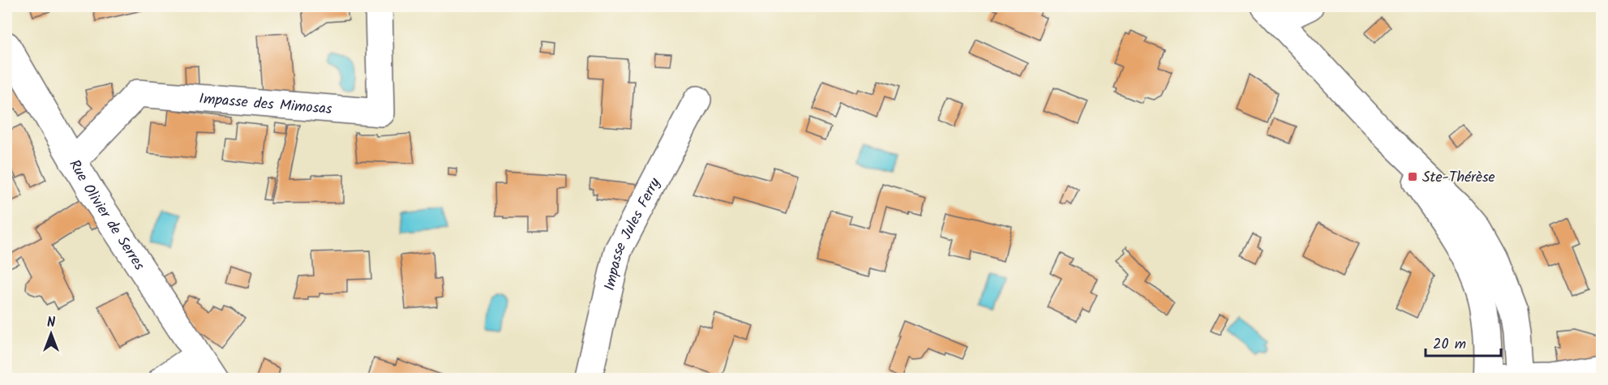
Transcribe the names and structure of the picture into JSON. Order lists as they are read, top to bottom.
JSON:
{
  "streets": {
    "street": ["Impasse des Mimosas", "Rue Olivier de Serres", "Impasse Jules Ferry"]
  },
  "crossings": [
    ["Impasse des Mimosas", "Rue Olivier de Serres"]
  ],
  "places": {
    "transit": ["Ste-Thérèse"]
  },
  "scale_bar": "20 m",
  "north": "top"
}
